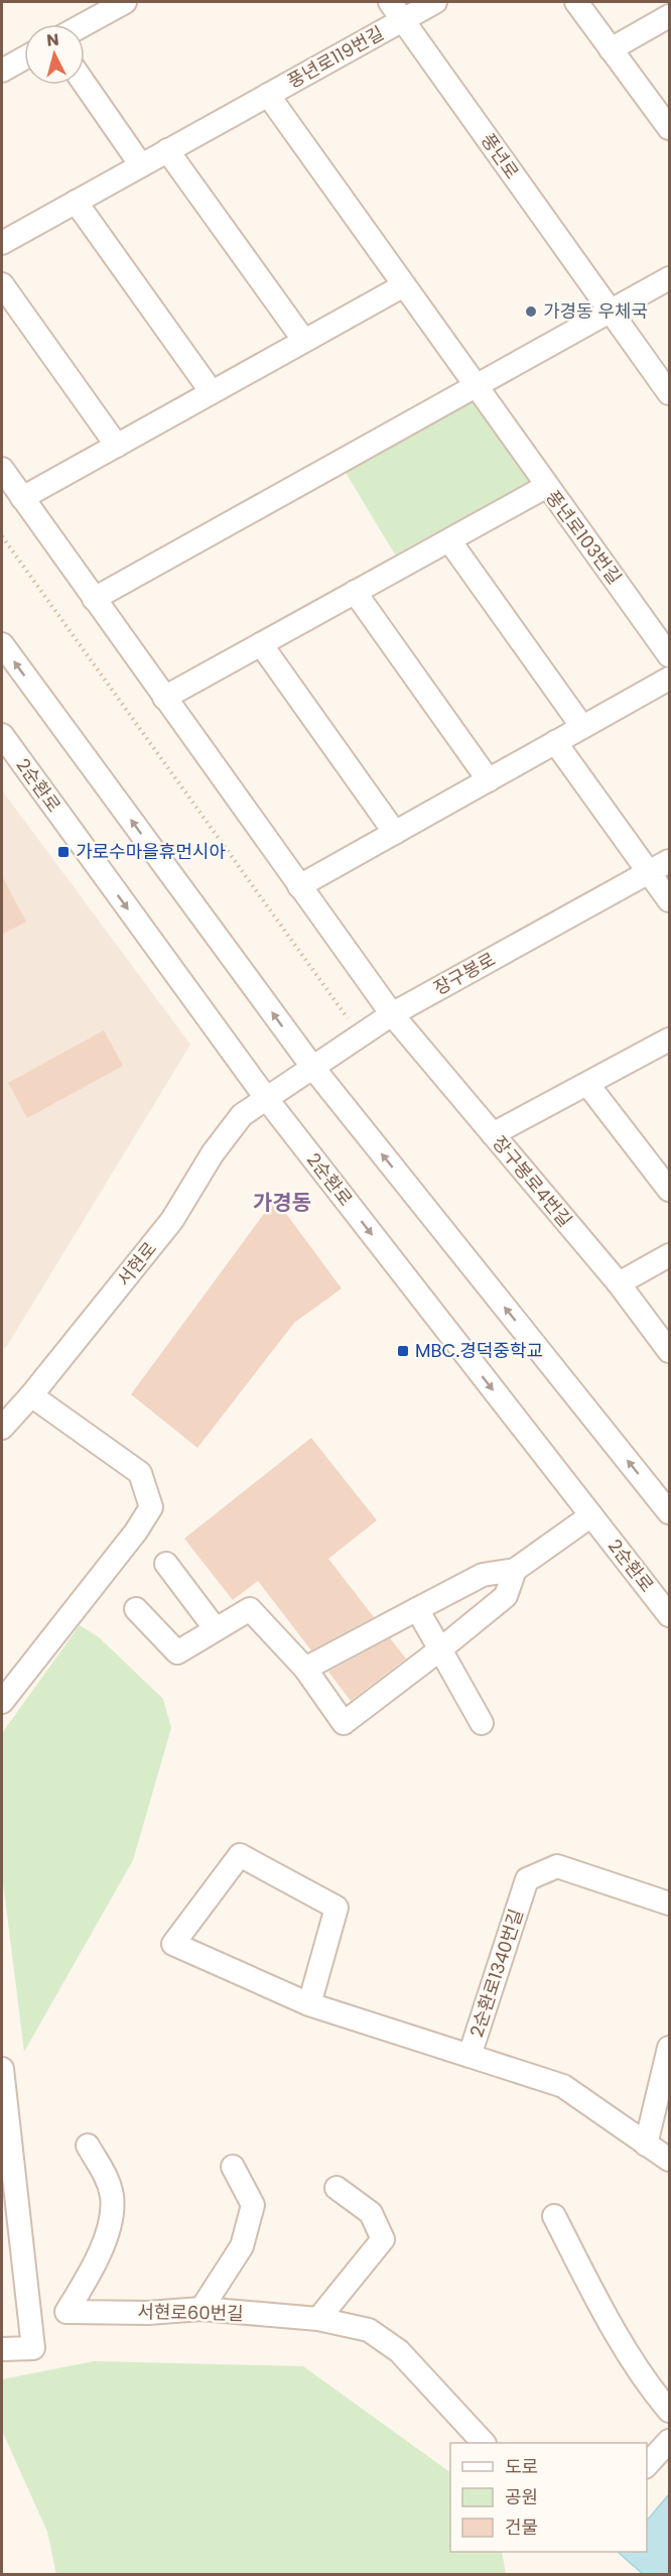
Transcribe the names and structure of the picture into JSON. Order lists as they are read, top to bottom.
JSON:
{
  "streets": {
    "street": [
      "풍년로119번길",
      "풍년로",
      "풍년로103번길",
      "2순환로",
      "장구봉로",
      "장구봉로4번길",
      "서현로",
      "2순환로1340번길",
      "서현로60번길"
    ]
  },
  "crossings": [
    ["풍년로119번길", "풍년로"],
    ["풍년로119번길", "풍년로103번길"],
    ["풍년로103번길", "장구봉로4번길"],
    ["2순환로", "장구봉로"],
    ["2순환로", "서현로"],
    ["장구봉로", "장구봉로4번길"],
    ["장구봉로", "서현로"]
  ],
  "districts": ["가경동"],
  "places": {
    "other": ["가경동 우체국"],
    "transit": ["가로수마을휴먼시아", "MBC.경덕중학교"]
  },
  "legend": ["도로", "공원", "건물"],
  "north": "top"
}
